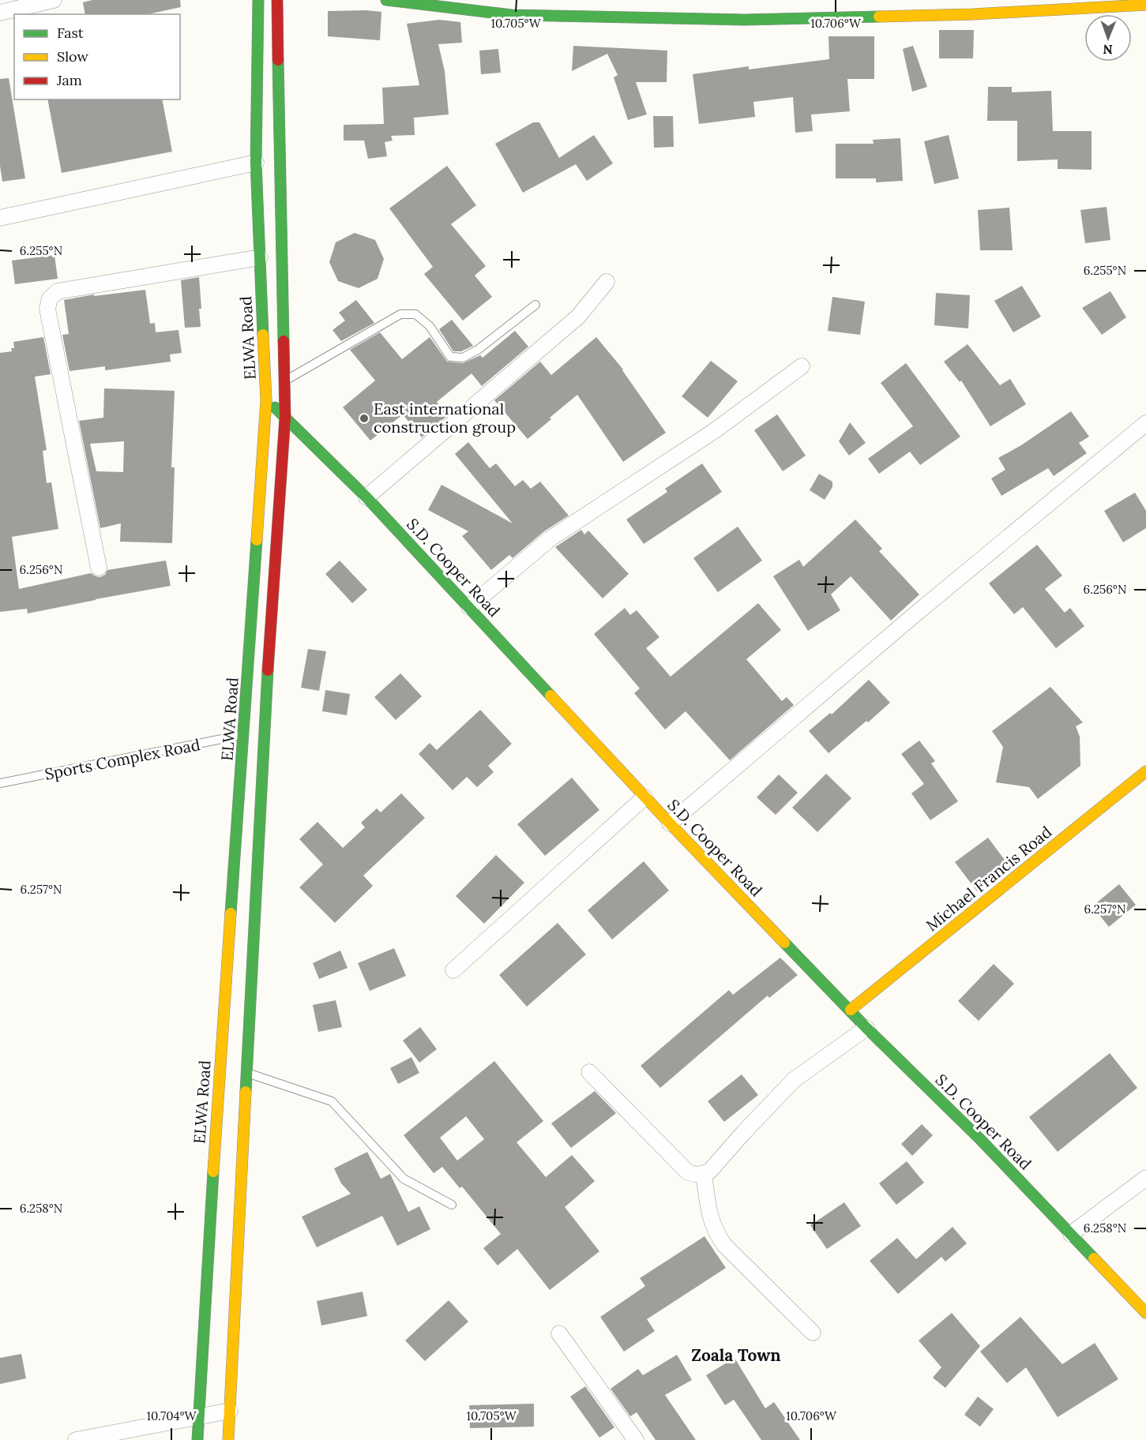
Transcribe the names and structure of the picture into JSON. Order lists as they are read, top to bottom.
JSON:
{
  "streets": {
    "main road": ["ELWA Road", "S.D. Cooper Road", "Michael Francis Road"],
    "lane": ["Sports Complex Road"]
  },
  "crossings": [
    ["ELWA Road", "S.D. Cooper Road"],
    ["ELWA Road", "Sports Complex Road"],
    ["S.D. Cooper Road", "Michael Francis Road"]
  ],
  "districts": ["Zoala Town"],
  "places": ["East international construction group"],
  "legend": ["Fast", "Slow", "Jam"],
  "north": "bottom",
  "coordinates": [
    "10.705°W",
    "10.706°W",
    "6.255°N",
    "6.256°N",
    "6.257°N",
    "6.258°N",
    "10.704°W"
  ]
}
